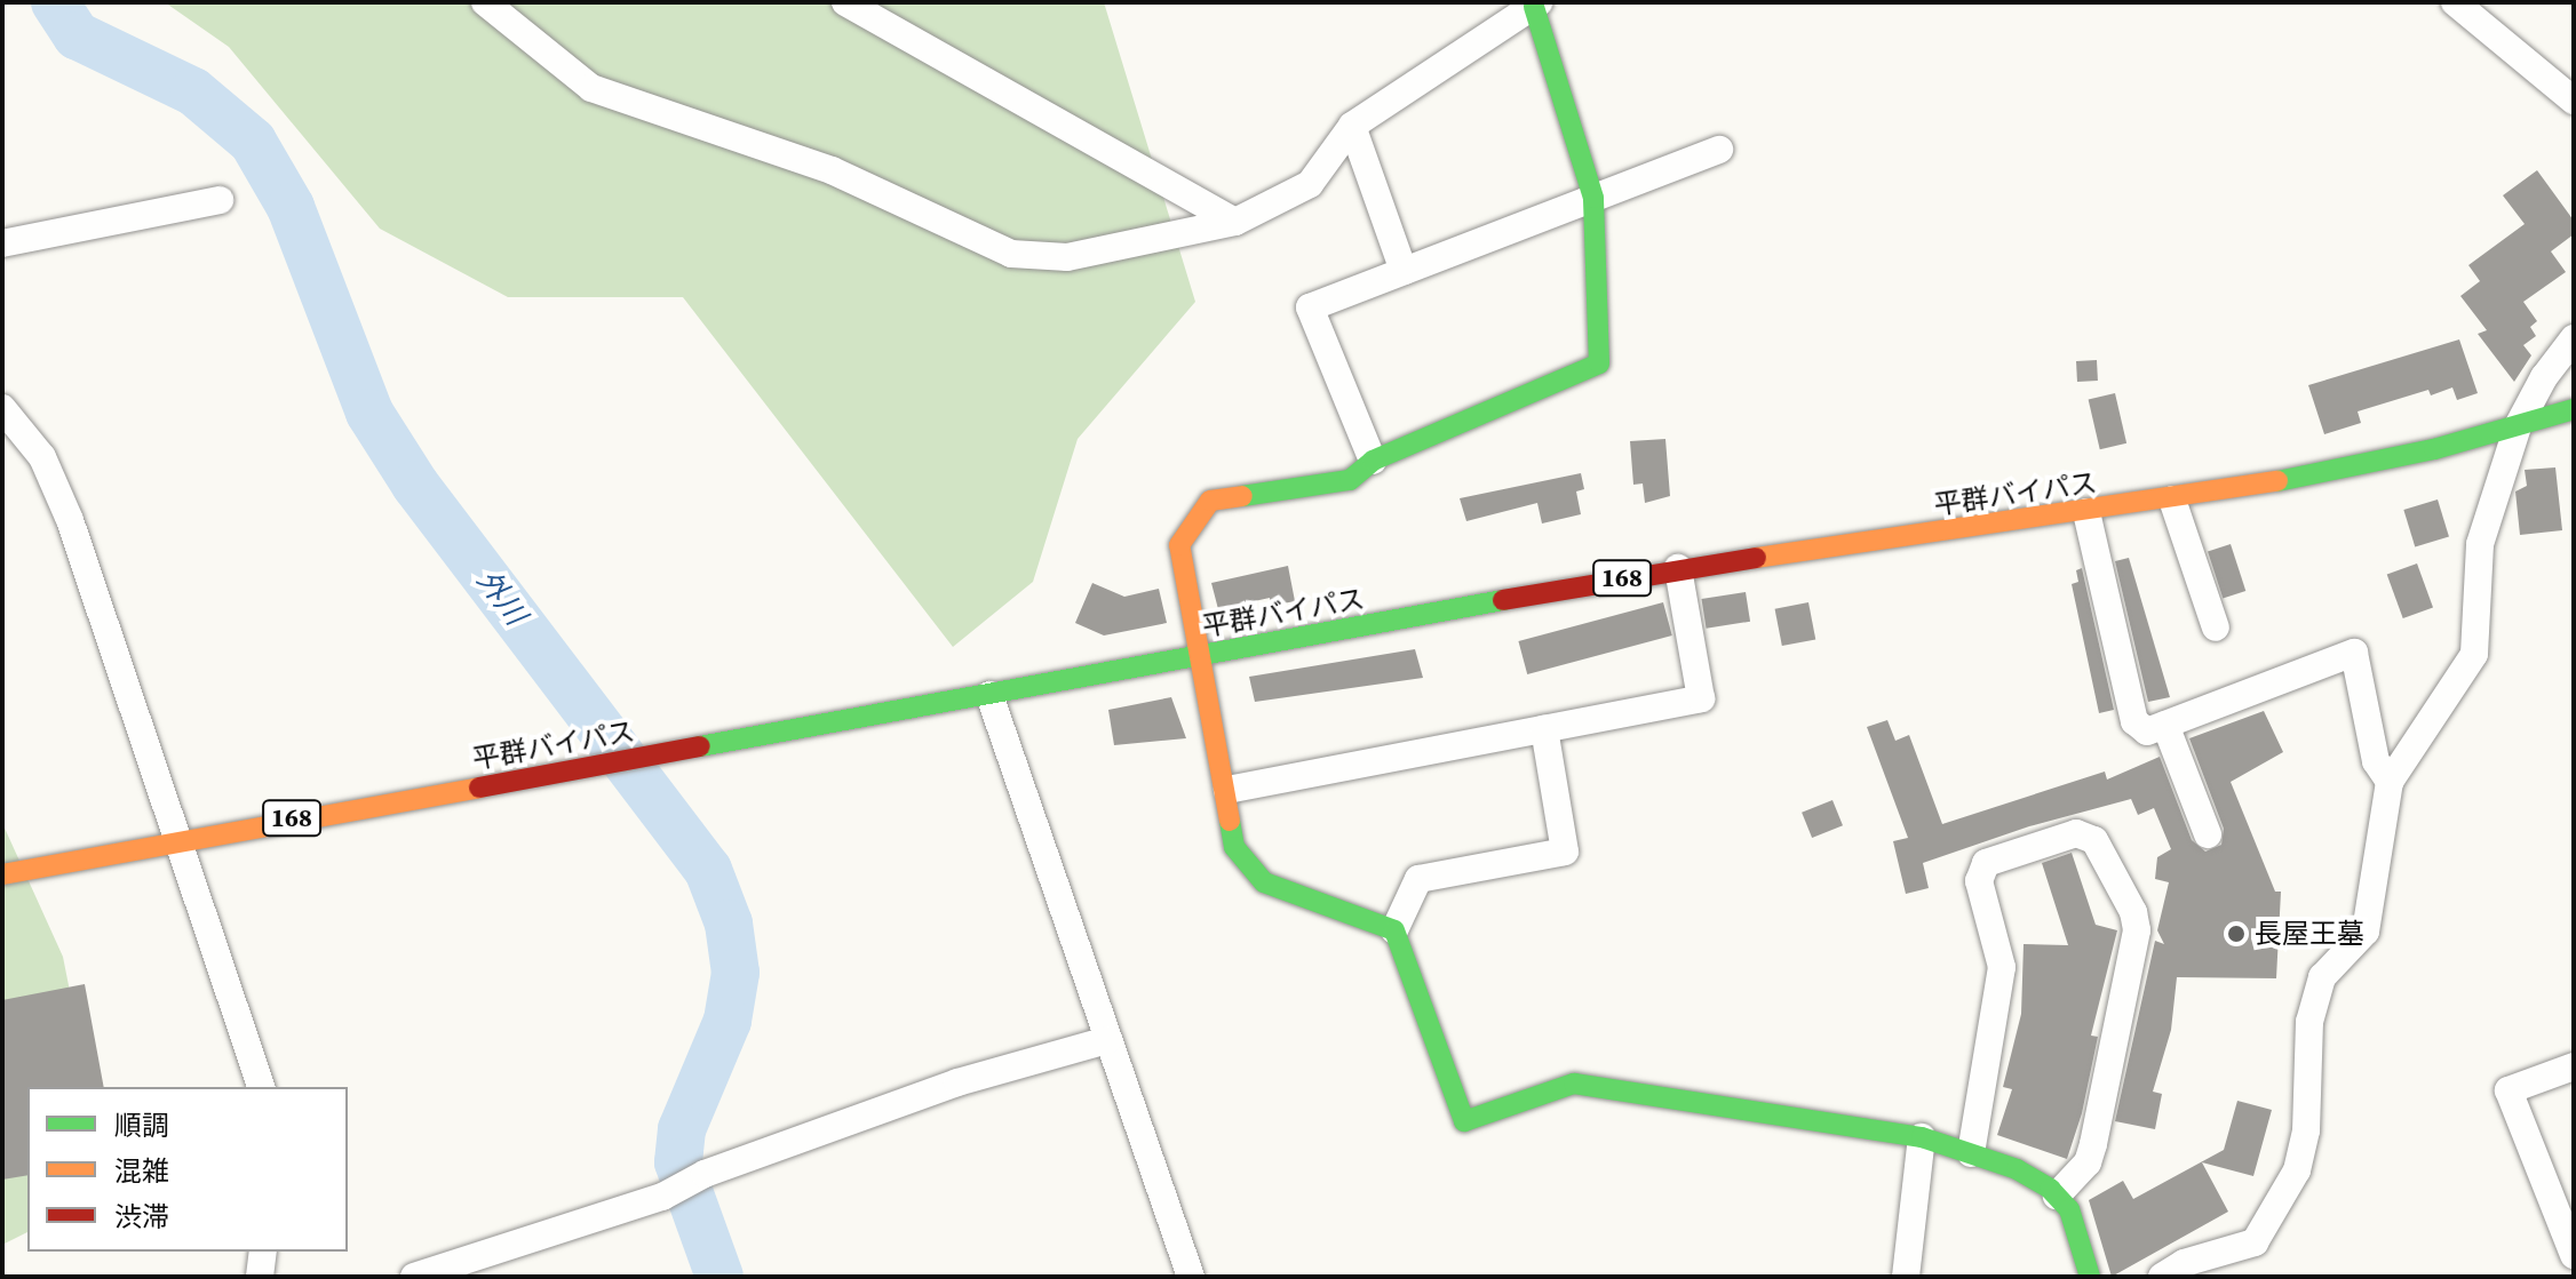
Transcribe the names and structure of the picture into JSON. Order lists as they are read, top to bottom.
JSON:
{
  "streets": {
    "main road": ["平群バイパス", "168"]
  },
  "water": ["外川"],
  "places": ["長屋王墓"],
  "legend": ["順調", "混雑", "渋滞"]
}
